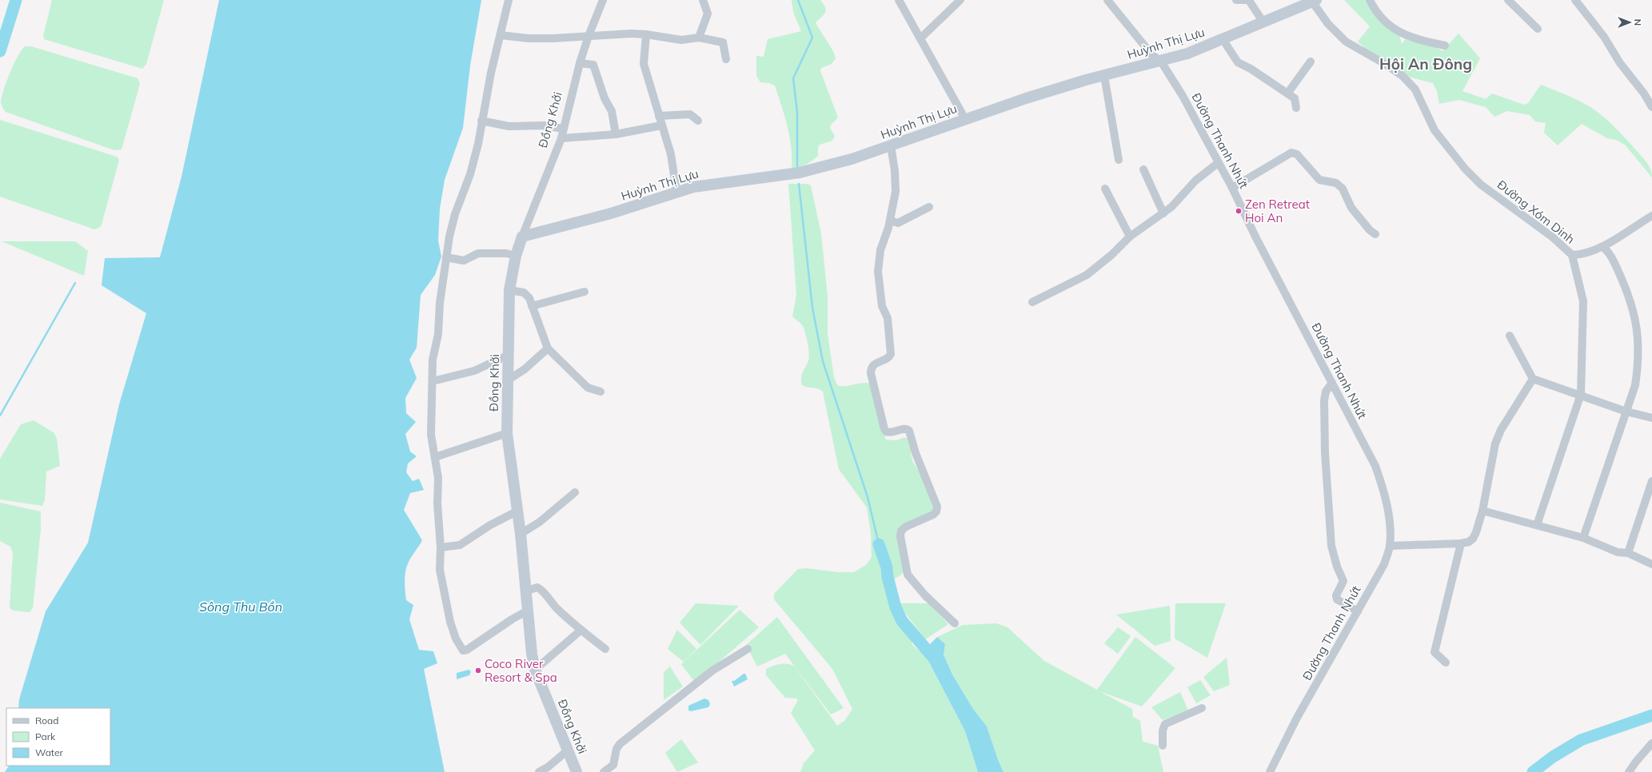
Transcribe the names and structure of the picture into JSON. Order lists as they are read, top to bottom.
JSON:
{
  "streets": {
    "street": [
      "Huỳnh Thị Lựu",
      "Đồng Khởi",
      "Đường Thanh Nhứt",
      "Đường Xóm Dinh"
    ]
  },
  "crossings": [
    ["Huỳnh Thị Lựu", "Đồng Khởi"],
    ["Huỳnh Thị Lựu", "Đường Thanh Nhứt"],
    ["Huỳnh Thị Lựu", "Đường Xóm Dinh"]
  ],
  "districts": ["Hội An Đông"],
  "water": ["Sông Thu Bồn"],
  "places": ["Zen Retreat Hoi An", "Coco River Resort & Spa"],
  "legend": ["Road", "Park", "Water"],
  "north": "right"
}
